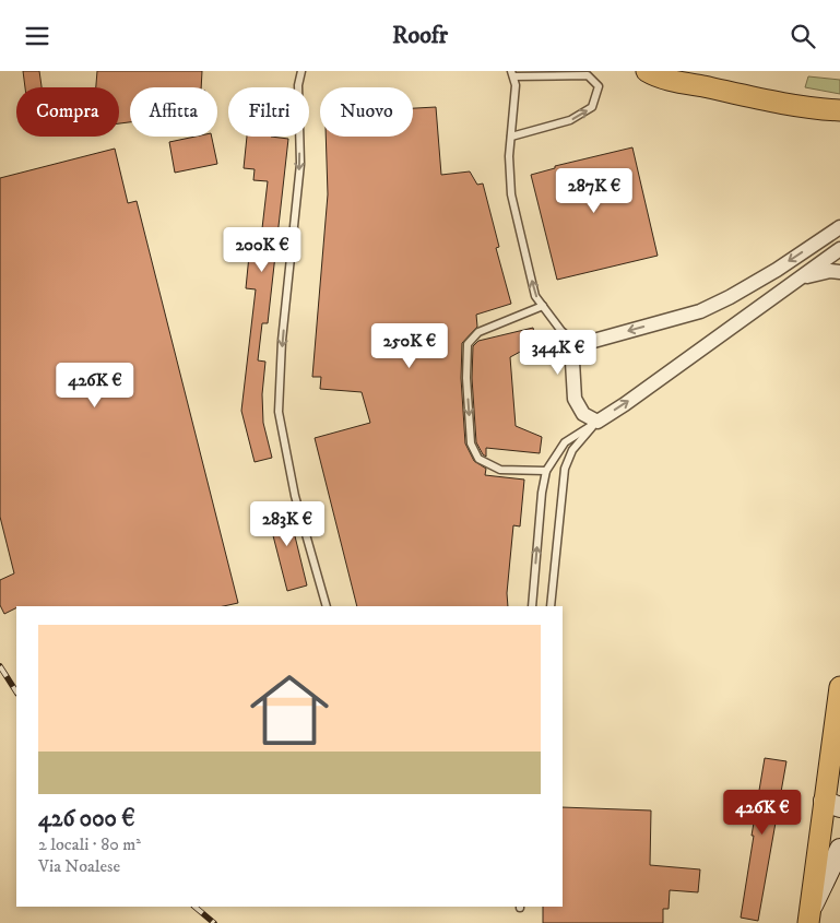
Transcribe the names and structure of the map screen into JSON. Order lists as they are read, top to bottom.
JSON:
{
  "page": {
    "header": "Roofr",
    "chip": [
      "Compra",
      "Affitta",
      "Filtri",
      "Nuovo"
    ],
    "price": [
      "287K €",
      "200K €",
      "250K €",
      "344K €",
      "426K €",
      "283K €",
      "426K €"
    ],
    "list": [
      {
        "name": "426 000 €",
        "note": "2 locali · 80 m² · Via Noalese"
      }
    ]
  }
}
